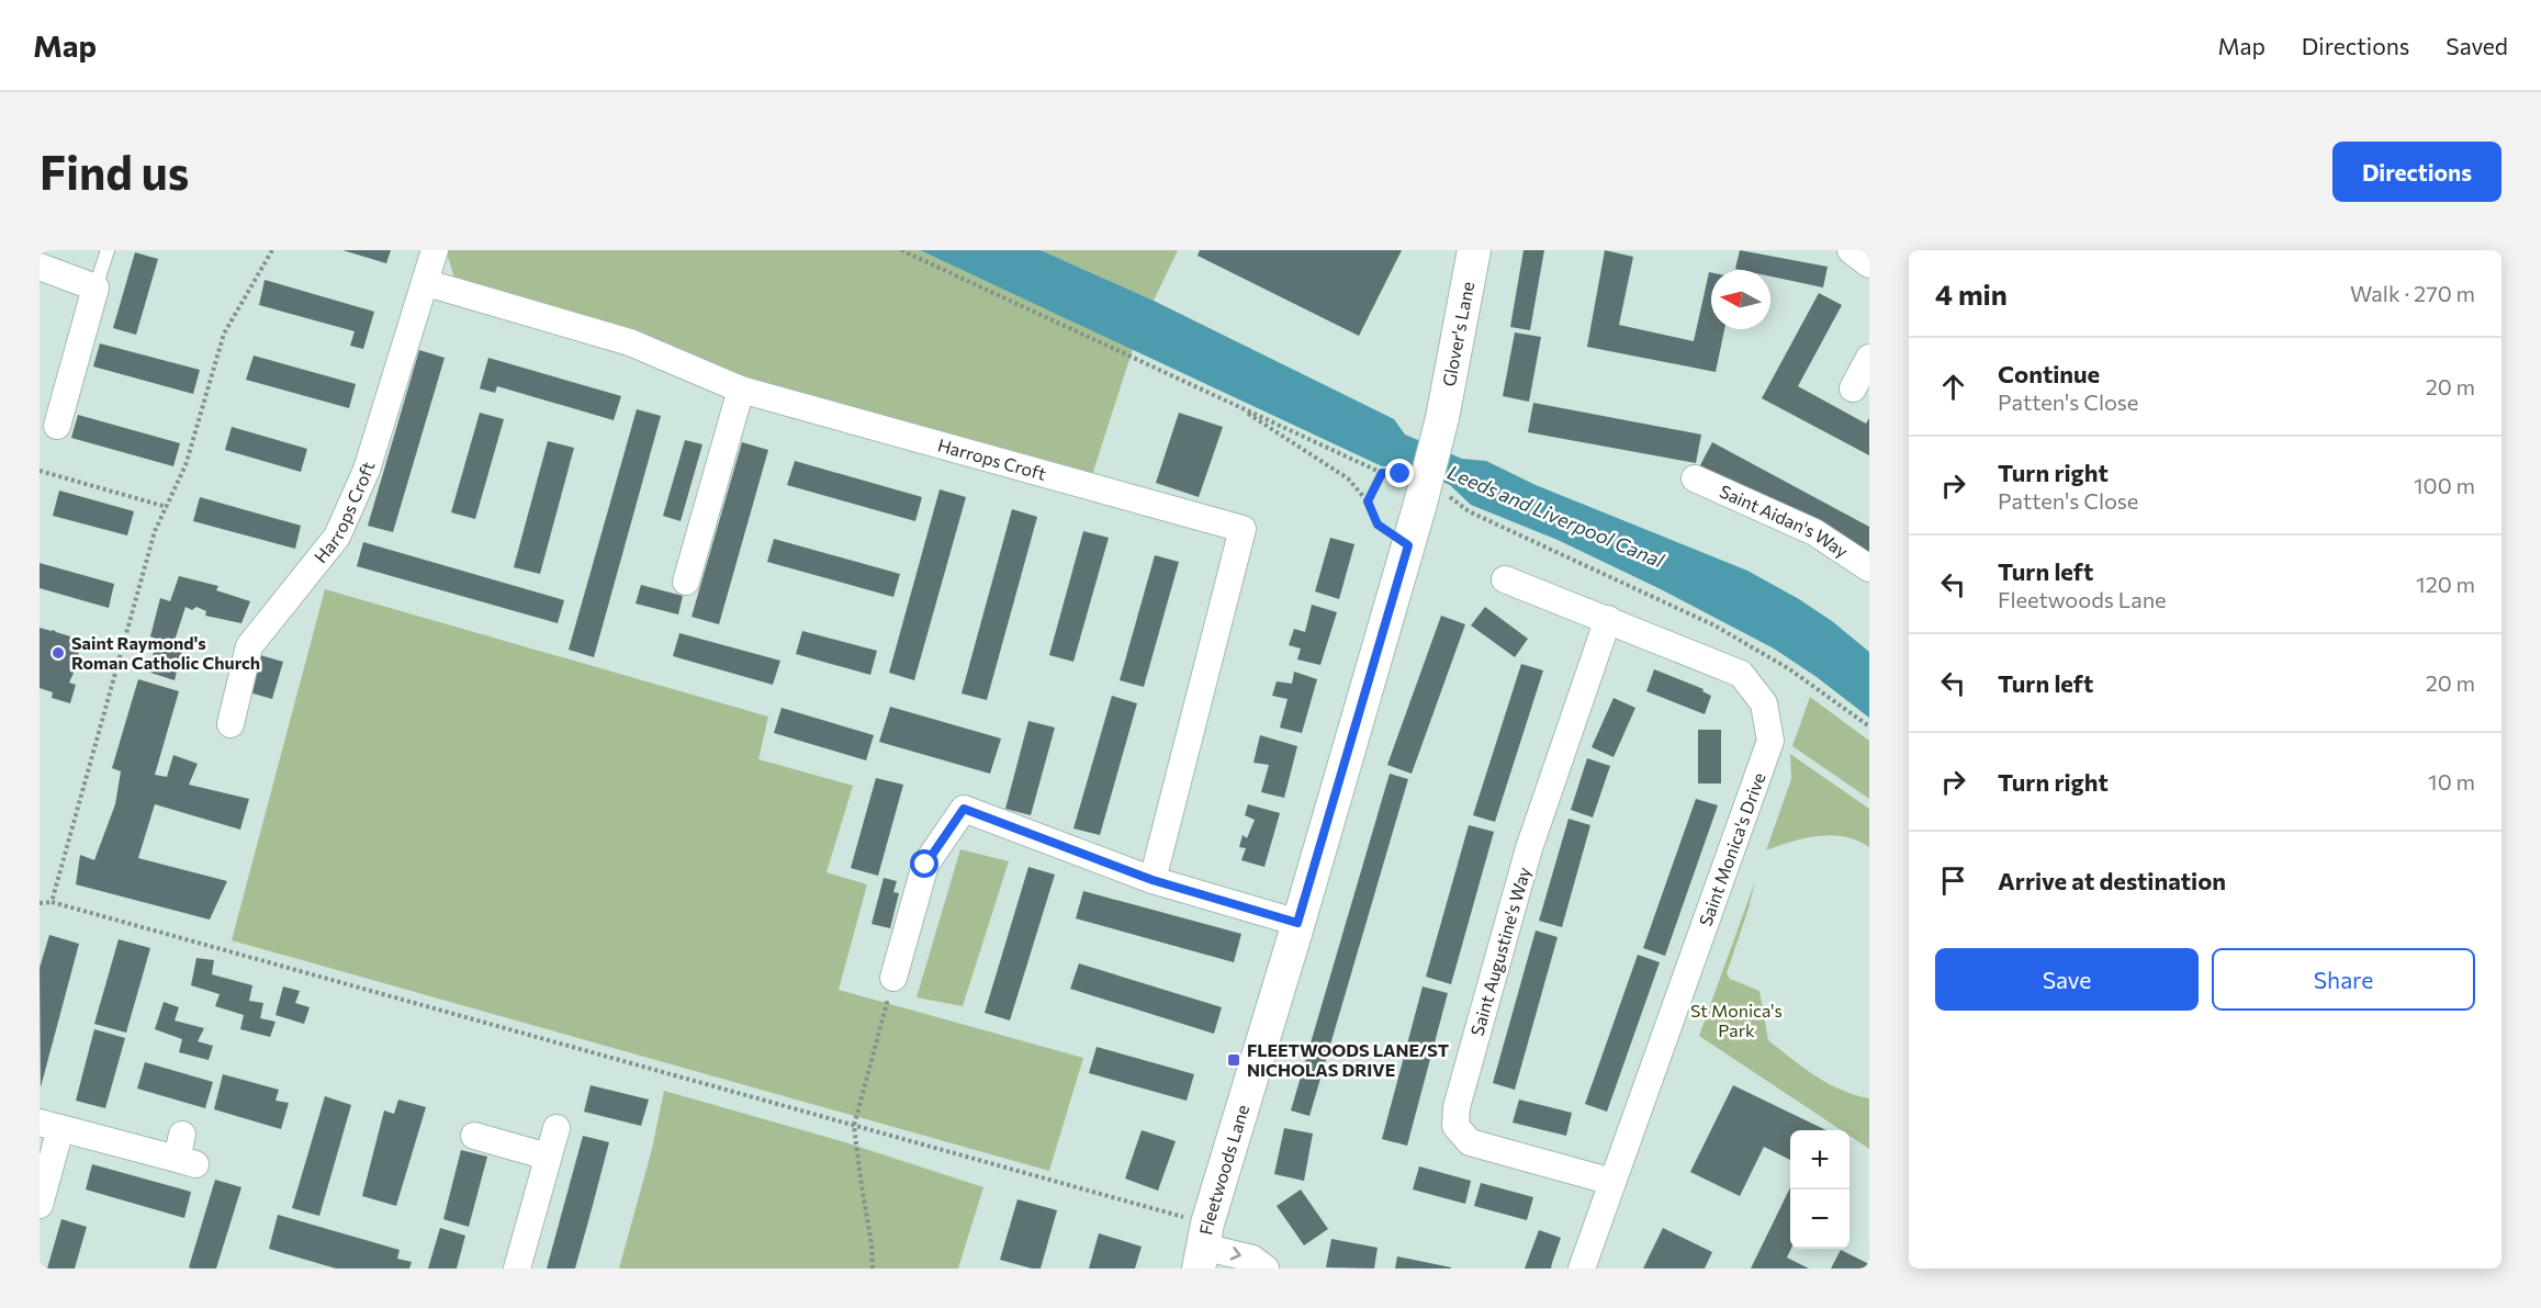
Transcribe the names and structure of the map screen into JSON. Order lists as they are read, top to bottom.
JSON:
{
  "streets": {
    "street": [
      "Glover's Lane",
      "Harrops Croft",
      "Saint Aidan's Way",
      "Saint Monica's Drive",
      "Saint Augustine's Way",
      "Fleetwoods Lane"
    ]
  },
  "crossings": [
    ["Glover's Lane", "Fleetwoods Lane"],
    ["Saint Monica's Drive", "Saint Augustine's Way"]
  ],
  "water": ["Leeds and Liverpool Canal"],
  "parks": ["St Monica's Park"],
  "places": {
    "other": ["Saint Raymond's Roman Catholic Church"],
    "transit": ["FLEETWOODS LANE/ST NICHOLAS DRIVE"]
  },
  "north": "left",
  "page": {
    "header": "Map",
    "nav": ["Map", "Directions", "Saved"],
    "buttons": [
      "Directions",
      ["Save", "Share"]
    ],
    "title": "Find us",
    "heading": ["4 min", "Walk · 270 m"],
    "list": [
      ["Continue", "Patten's Close", "20 m"],
      ["Turn right", "Patten's Close", "100 m"],
      ["Turn left", "Fleetwoods Lane", "120 m"],
      ["Turn left", "20 m"],
      ["Turn right", "10 m"],
      "Arrive at destination"
    ],
    "map_buttons": ["+", "−"]
  }
}
